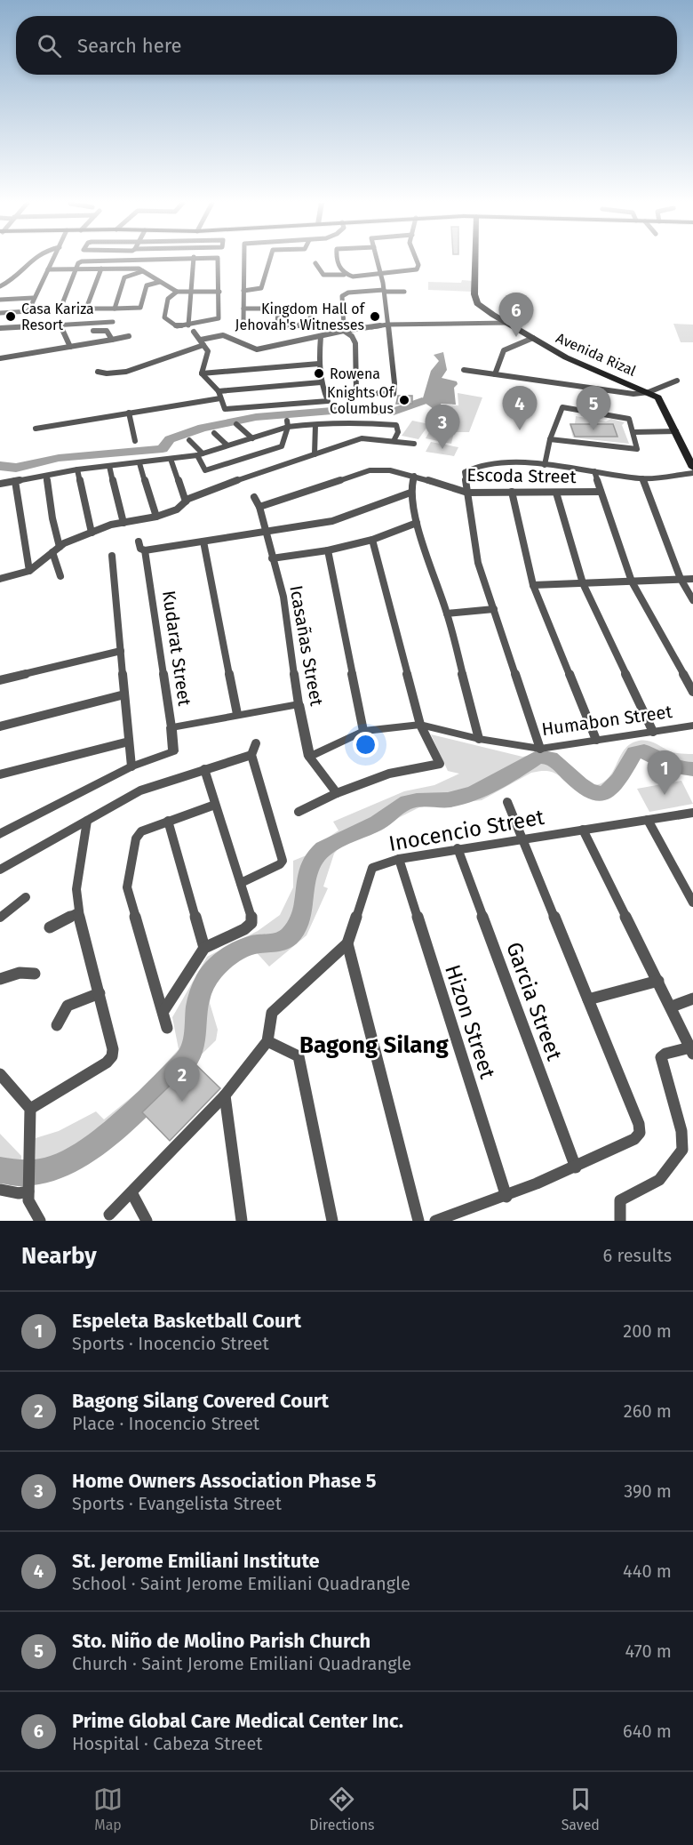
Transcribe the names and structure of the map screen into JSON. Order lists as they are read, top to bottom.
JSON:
{
  "streets": {
    "main road": ["Avenida Rizal"],
    "street": [
      "Escoda Street",
      "Icasañas Street",
      "Kudarat Street",
      "Humabon Street",
      "Inocencio Street",
      "Garcia Street",
      "Hizon Street"
    ]
  },
  "crossings": [
    ["Escoda Street", "Icasañas Street"],
    ["Icasañas Street", "Humabon Street"],
    ["Inocencio Street", "Garcia Street"],
    ["Inocencio Street", "Hizon Street"]
  ],
  "districts": ["Bagong Silang"],
  "places": [
    "Casa Kariza Resort",
    "Kingdom Hall of Jehovah's Witnesses",
    "Rowena",
    "Knights Of Columbus"
  ],
  "page": {
    "search": "Search here",
    "pins": [
      "6",
      "4",
      "5",
      "3",
      "1",
      "2"
    ],
    "heading": ["Nearby", "6 results"],
    "list": [
      {
        "mark": "1",
        "name": "Espeleta Basketball Court",
        "note": "Sports · Inocencio Street",
        "value": "200 m"
      },
      {
        "mark": "2",
        "name": "Bagong Silang Covered Court",
        "note": "Place · Inocencio Street",
        "value": "260 m"
      },
      {
        "mark": "3",
        "name": "Home Owners Association Phase 5",
        "note": "Sports · Evangelista Street",
        "value": "390 m"
      },
      {
        "mark": "4",
        "name": "St. Jerome Emiliani Institute",
        "note": "School · Saint Jerome Emiliani Quadrangle",
        "value": "440 m"
      },
      {
        "mark": "5",
        "name": "Sto. Niño de Molino Parish Church",
        "note": "Church · Saint Jerome Emiliani Quadrangle",
        "value": "470 m"
      },
      {
        "mark": "6",
        "name": "Prime Global Care Medical Center Inc.",
        "note": "Hospital · Cabeza Street",
        "value": "640 m"
      }
    ],
    "nav": ["Map", "Directions", "Saved"]
  }
}
